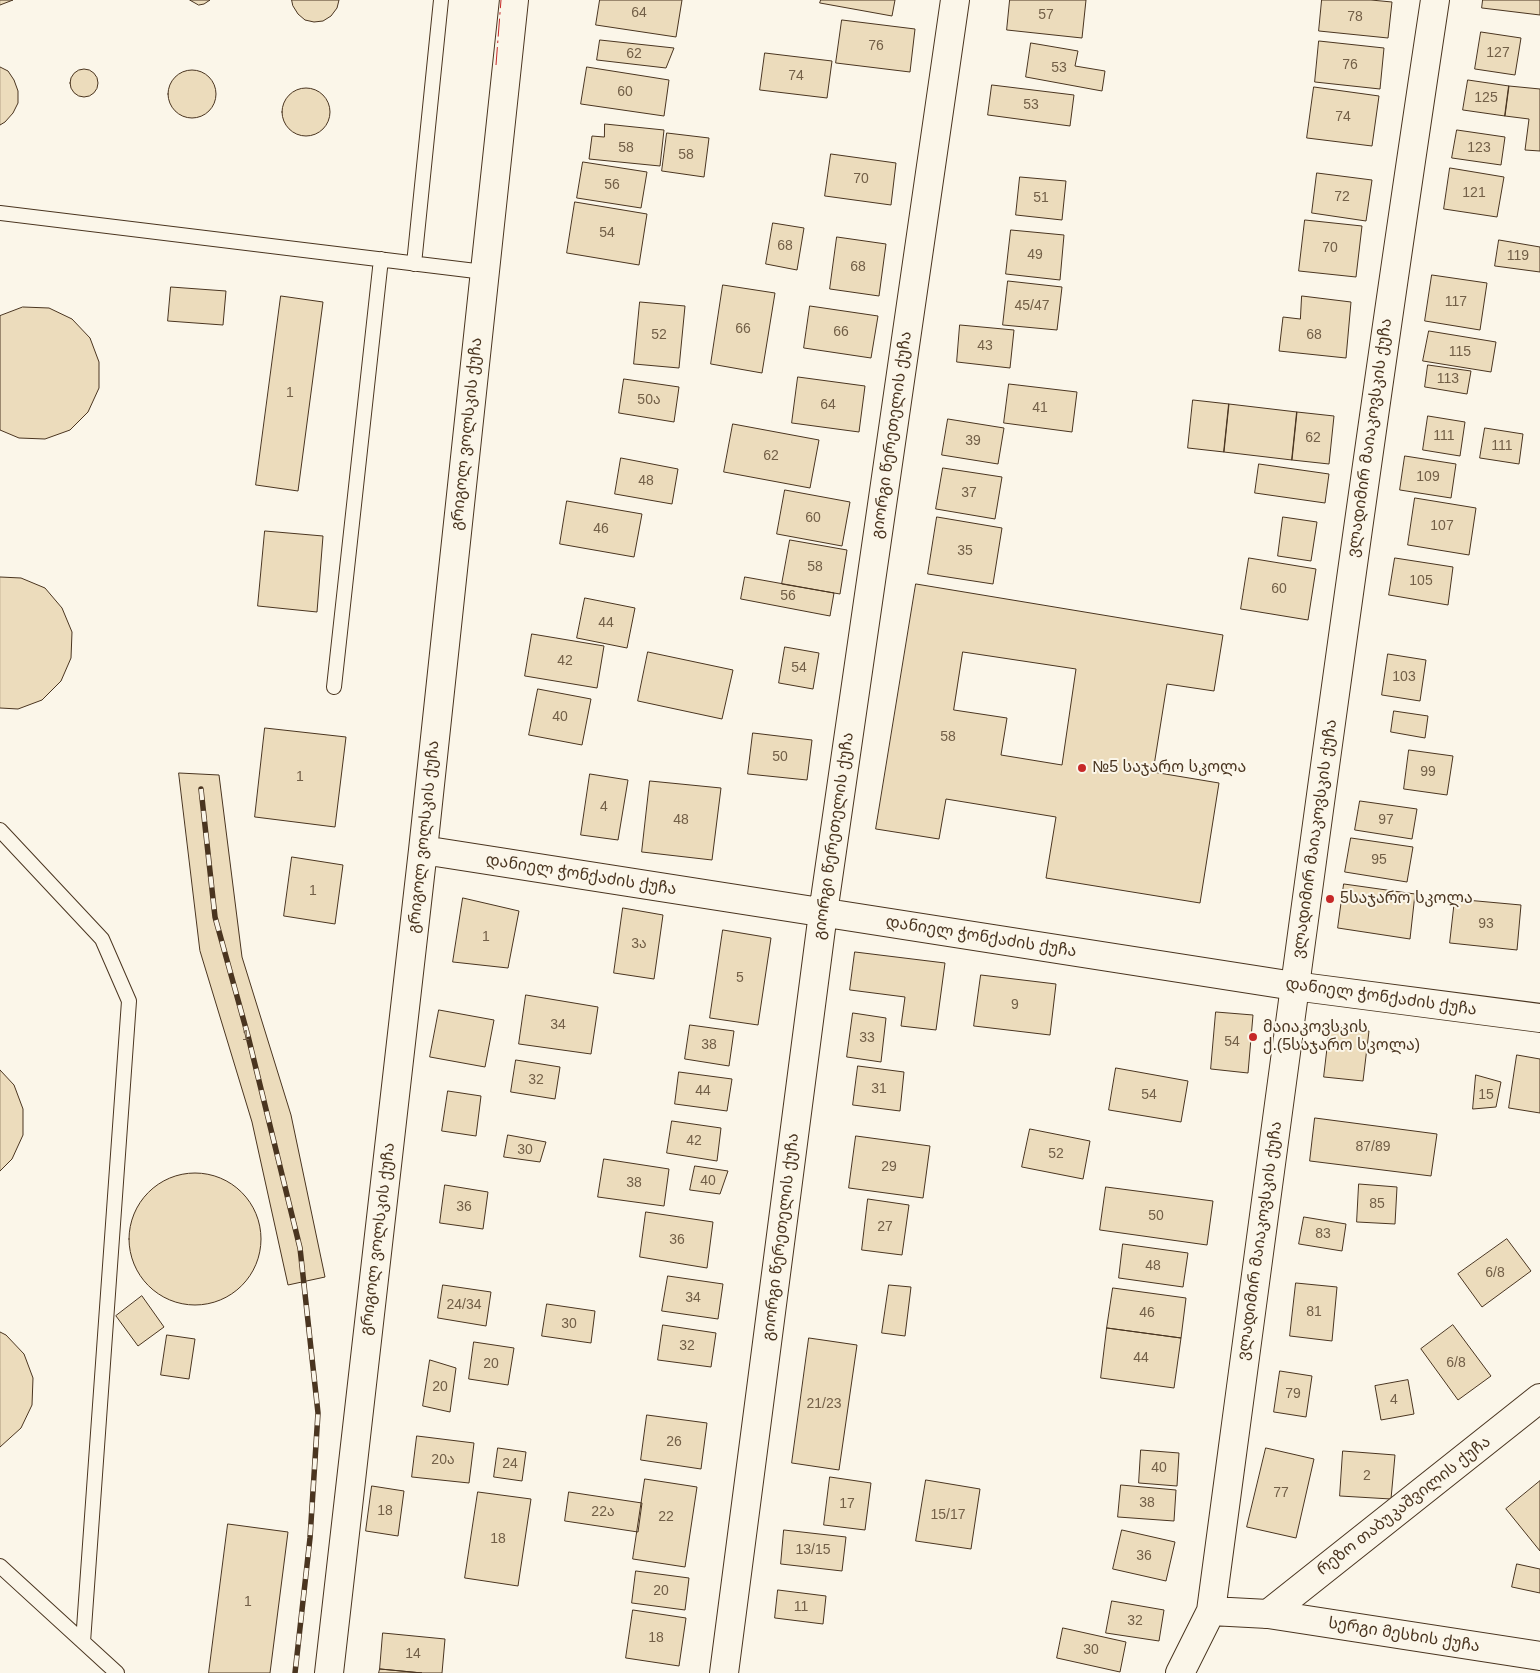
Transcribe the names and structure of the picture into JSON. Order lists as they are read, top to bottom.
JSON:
{
  "streets": {
    "street": [
      "გრიგოლ ვოლსკის ქუჩა",
      "გიორგი წერეთელის ქუჩა",
      "ვლადიმირ მაიაკოვსკის ქუჩა",
      "დანიელ ჭონქაძის ქუჩა",
      "რეზო თაბუკაშვილის ქუჩა",
      "სერგი მესხის ქუჩა"
    ]
  },
  "crossings": [
    ["გრიგოლ ვოლსკის ქუჩა", "დანიელ ჭონქაძის ქუჩა"],
    ["გიორგი წერეთელის ქუჩა", "დანიელ ჭონქაძის ქუჩა"],
    ["ვლადიმირ მაიაკოვსკის ქუჩა", "დანიელ ჭონქაძის ქუჩა"],
    ["ვლადიმირ მაიაკოვსკის ქუჩა", "სერგი მესხის ქუჩა"],
    ["რეზო თაბუკაშვილის ქუჩა", "სერგი მესხის ქუჩა"]
  ],
  "places": ["№5 საჯარო სკოლა", "5საჯარო სკოლა", "მაიაკოვსკის ქ.(5საჯარო სკოლა)"],
  "house_numbers": [
    "64",
    "57",
    "78",
    "76",
    "127",
    "62",
    "76",
    "53",
    "74",
    "60",
    "125",
    "53",
    "74",
    "58",
    "123",
    "58",
    "70",
    "56",
    "121",
    "72",
    "51",
    "54",
    "68",
    "70",
    "49",
    "119",
    "68",
    "117",
    "45/47",
    "66",
    "66",
    "52",
    "68",
    "43",
    "115",
    "113",
    "1",
    "50ა",
    "64",
    "41",
    "111",
    "62",
    "39",
    "111",
    "62",
    "109",
    "48",
    "37",
    "60",
    "107",
    "46",
    "35",
    "58",
    "105",
    "60",
    "56",
    "44",
    "42",
    "54",
    "103",
    "40",
    "58",
    "50",
    "99",
    "1",
    "4",
    "48",
    "97",
    "95",
    "1",
    "93",
    "1",
    "3ა",
    "5",
    "9",
    "34",
    "1",
    "33",
    "54",
    "38",
    "32",
    "31",
    "44",
    "54",
    "15",
    "42",
    "87/89",
    "30",
    "52",
    "29",
    "40",
    "38",
    "85",
    "36",
    "50",
    "27",
    "83",
    "36",
    "48",
    "6/8",
    "34",
    "24/34",
    "81",
    "46",
    "30",
    "32",
    "44",
    "6/8",
    "20",
    "20",
    "79",
    "4",
    "21/23",
    "26",
    "20ა",
    "24",
    "40",
    "2",
    "77",
    "38",
    "17",
    "18",
    "22ა",
    "15/17",
    "22",
    "18",
    "13/15",
    "36",
    "20",
    "1",
    "11",
    "32",
    "18",
    "30",
    "14"
  ]
}
